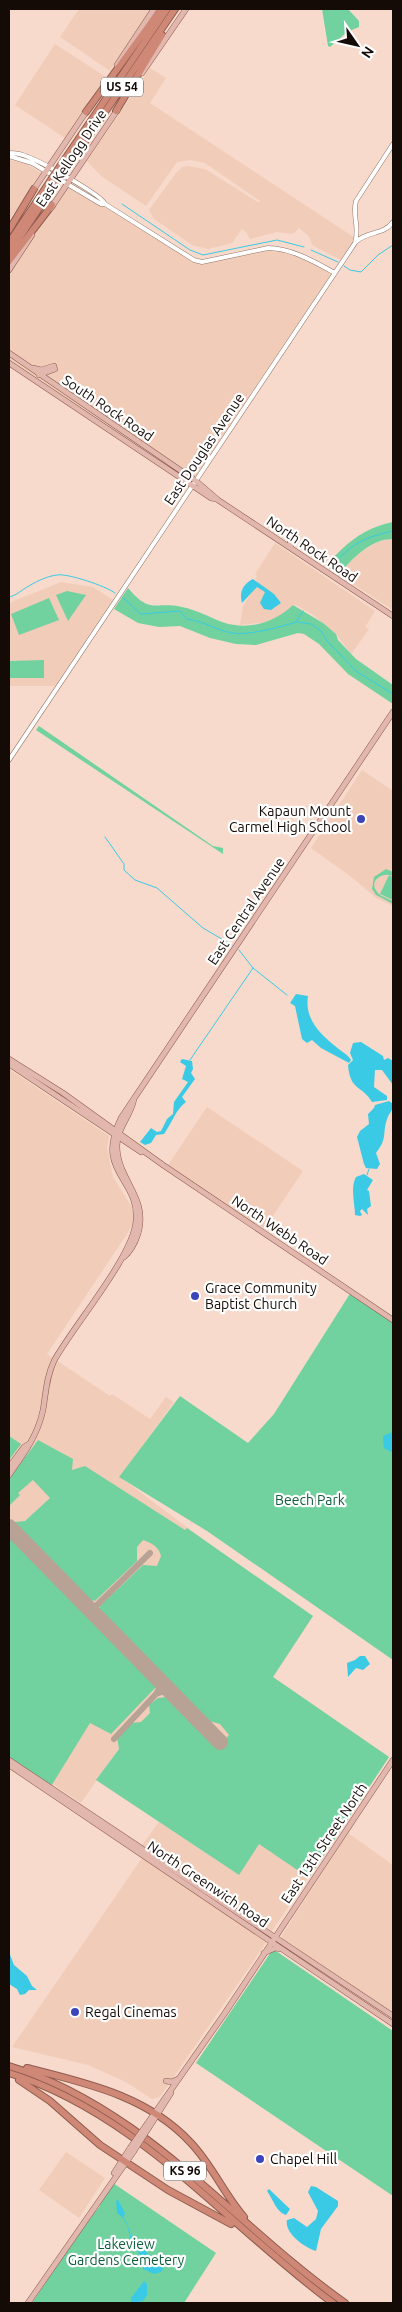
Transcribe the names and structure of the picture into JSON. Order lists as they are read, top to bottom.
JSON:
{
  "streets": {
    "highway": ["US 54", "KS 96"],
    "main road": [
      "East Kellogg Drive",
      "South Rock Road",
      "North Rock Road",
      "East Central Avenue",
      "North Webb Road",
      "East 13th Street North",
      "North Greenwich Road"
    ],
    "street": ["East Douglas Avenue"]
  },
  "crossings": [
    ["South Rock Road", "East Douglas Avenue"],
    ["South Rock Road", "North Rock Road"],
    ["East Douglas Avenue", "North Rock Road"],
    ["East Central Avenue", "North Webb Road"],
    ["East 13th Street North", "North Greenwich Road"]
  ],
  "parks": ["Beech Park", "Lakeview Gardens Cemetery"],
  "places": [
    "Kapaun Mount Carmel High School",
    "Grace Community Baptist Church",
    "Regal Cinemas",
    "Chapel Hill"
  ],
  "north": "bottom right"
}
